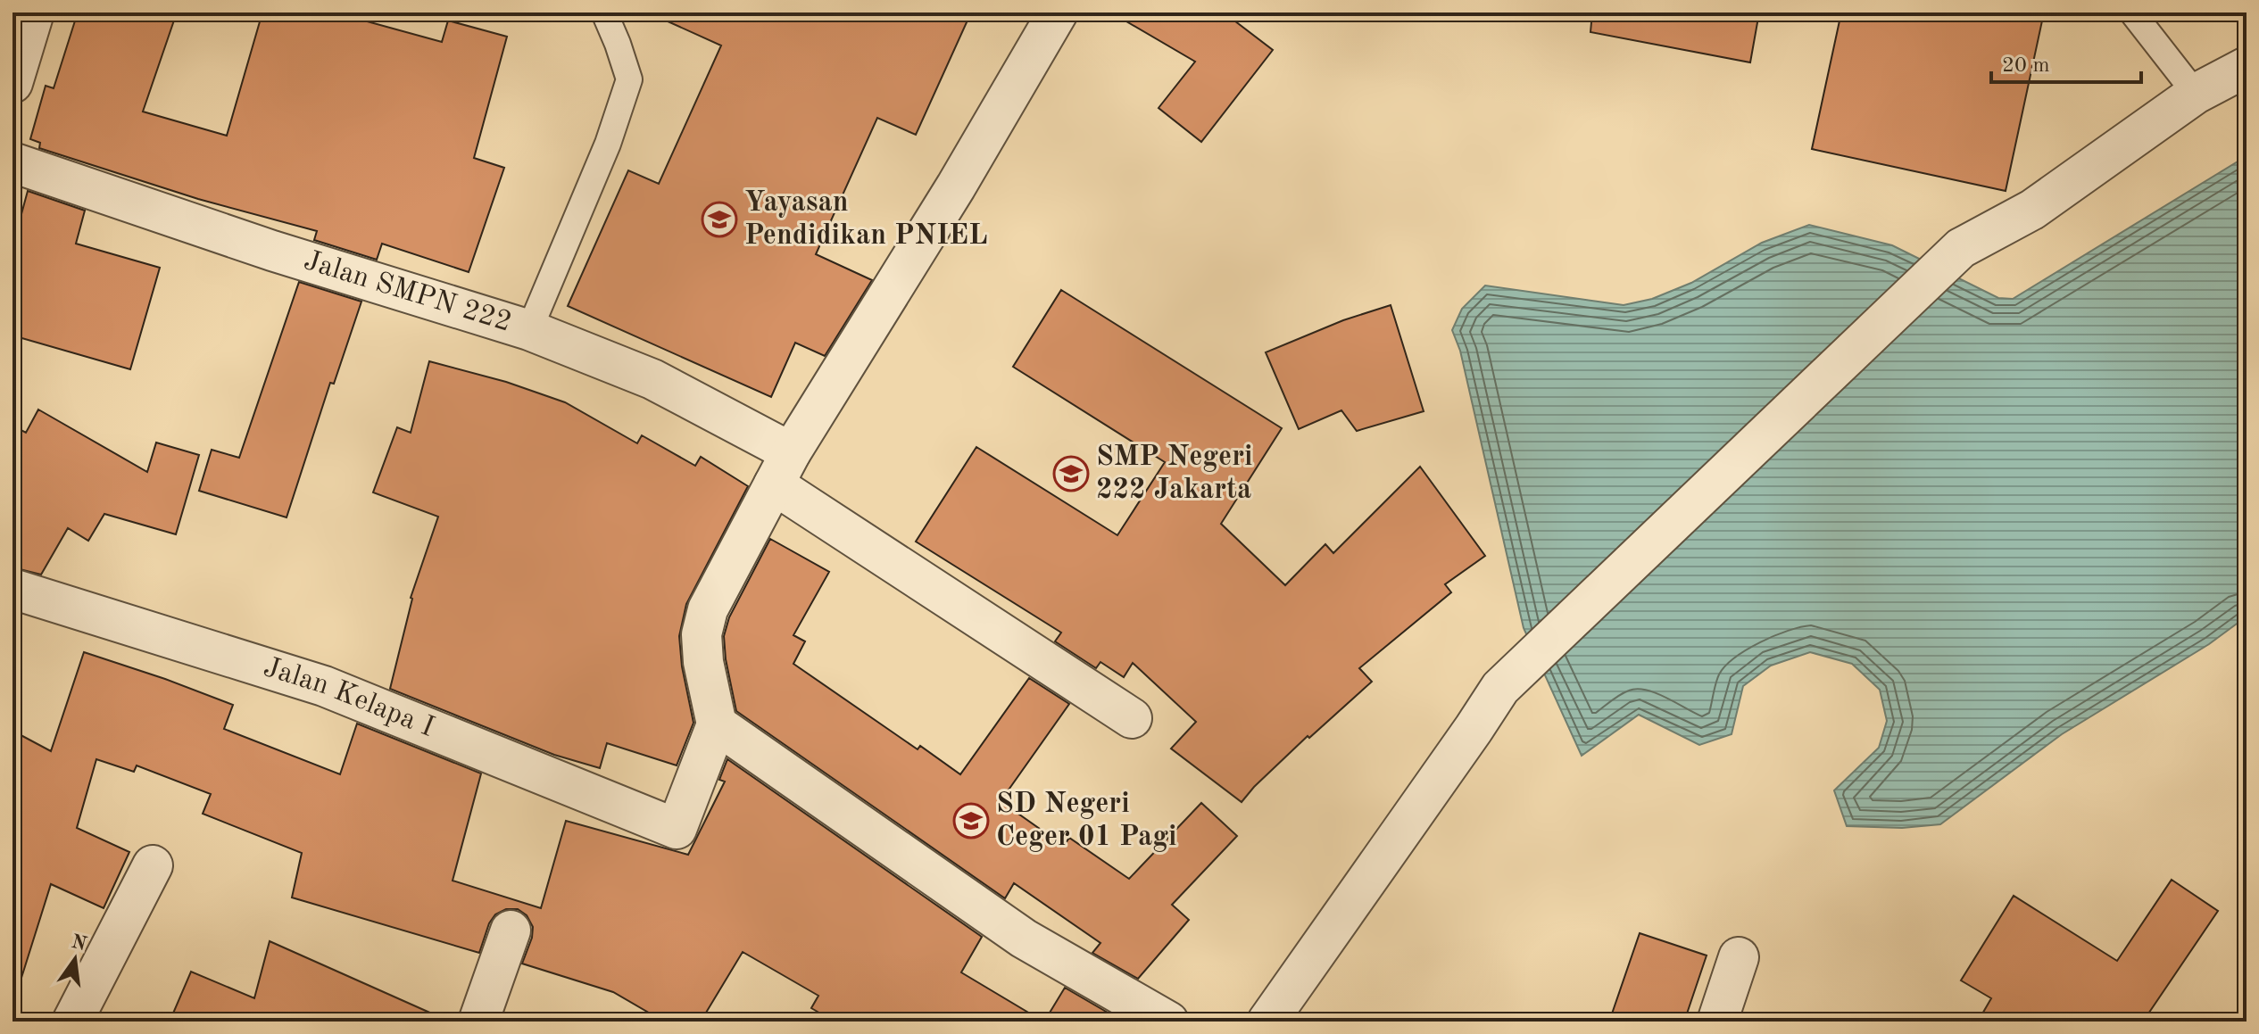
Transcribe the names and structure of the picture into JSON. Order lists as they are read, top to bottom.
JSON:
{
  "streets": {
    "street": ["Jalan SMPN 222", "Jalan Kelapa I"]
  },
  "places": {
    "school or university": ["Yayasan Pendidikan PNIEL", "SMP Negeri 222 Jakarta", "SD Negeri Ceger 01 Pagi"]
  },
  "scale_bar": "20 m",
  "north": "top"
}
